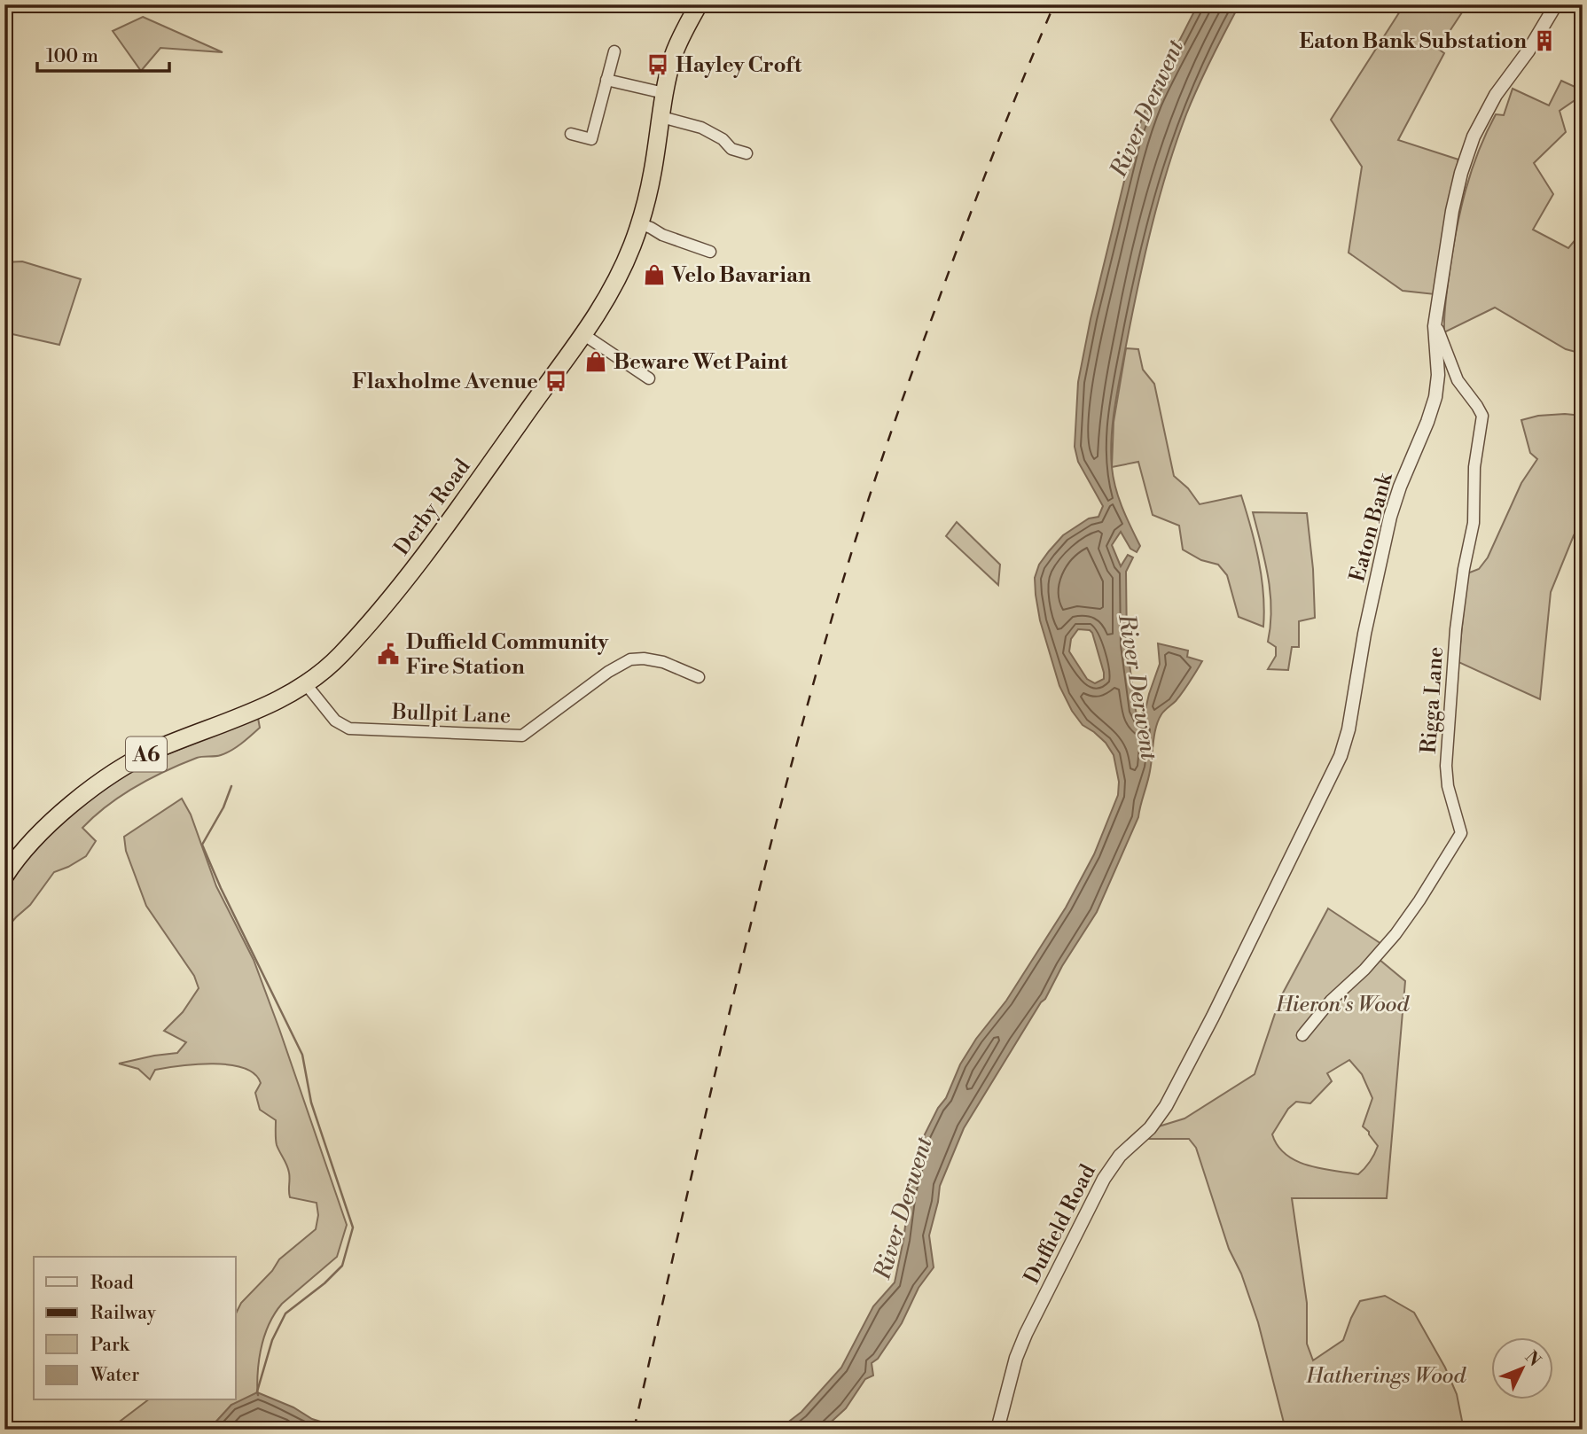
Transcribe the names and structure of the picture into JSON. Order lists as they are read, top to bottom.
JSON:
{
  "streets": {
    "highway": ["Derby Road", "A6"],
    "street": [
      "Eaton Bank",
      "Rigga Lane",
      "Bullpit Lane",
      "Duffield Road"
    ]
  },
  "crossings": [
    ["Derby Road", "Bullpit Lane"],
    ["Eaton Bank", "Rigga Lane"],
    ["Eaton Bank", "Duffield Road"]
  ],
  "water": ["River Derwent"],
  "parks": ["Hieron's Wood", "Hatherings Wood"],
  "places": {
    "building": ["Eaton Bank Substation"],
    "bus stop": ["Hayley Croft", "Flaxholme Avenue"],
    "shop": ["Velo Bavarian", "Beware Wet Paint"],
    "public building": ["Duffield Community Fire Station"]
  },
  "legend": [
    "Road",
    "Railway",
    "Park",
    "Water"
  ],
  "scale_bar": "100 m",
  "north": "top right"
}
